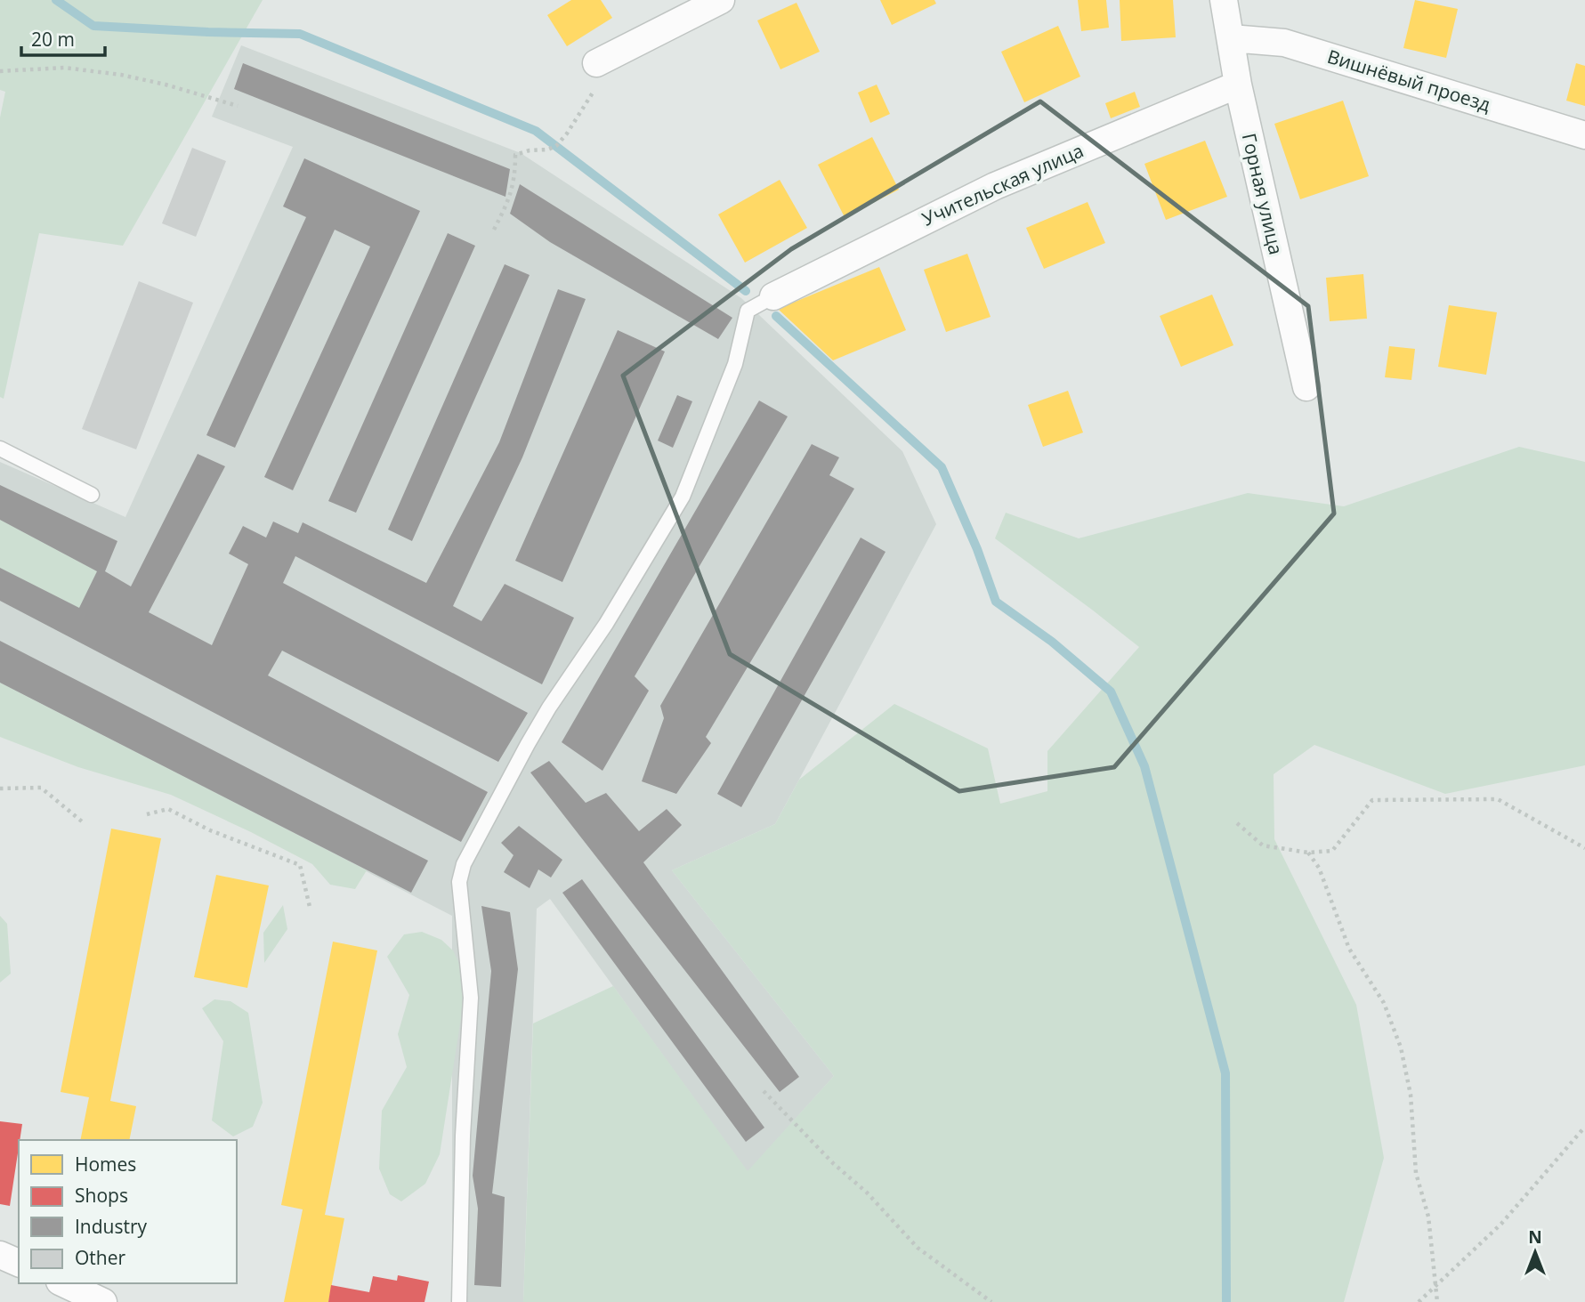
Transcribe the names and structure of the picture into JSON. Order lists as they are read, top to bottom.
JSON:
{
  "streets": {
    "street": ["Вишнёвый проезд", "Учительская улица", "Горная улица"]
  },
  "crossings": [
    ["Вишнёвый проезд", "Горная улица"],
    ["Учительская улица", "Горная улица"]
  ],
  "legend": [
    "Homes",
    "Shops",
    "Industry",
    "Other"
  ],
  "scale_bar": "20 m",
  "north": "top"
}
